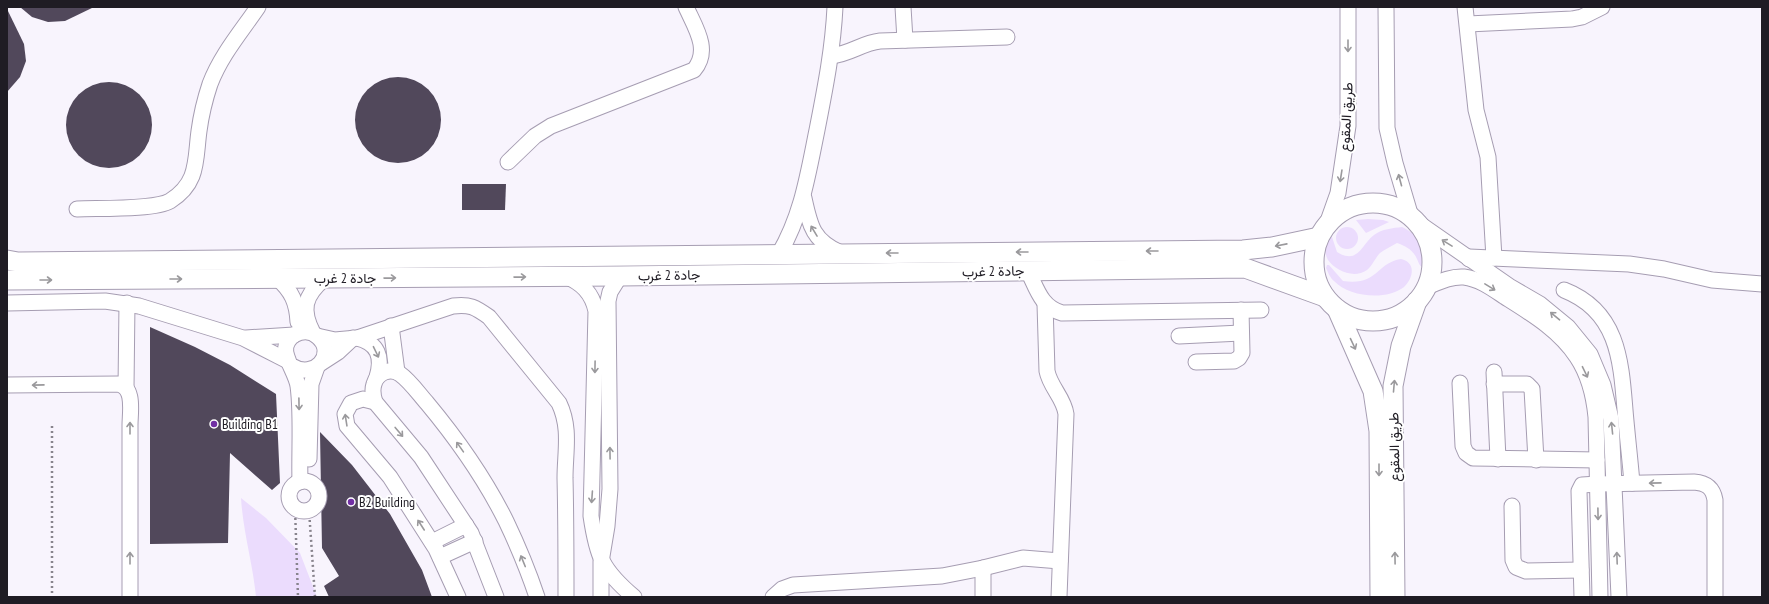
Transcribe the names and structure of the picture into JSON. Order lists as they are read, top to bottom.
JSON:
{
  "streets": {
    "main road": ["طريق المقوع", "جادة 2 غرب"]
  },
  "crossings": [
    ["طريق المقوع", "جادة 2 غرب"]
  ],
  "places": ["Building B1", "B2 Building"]
}
